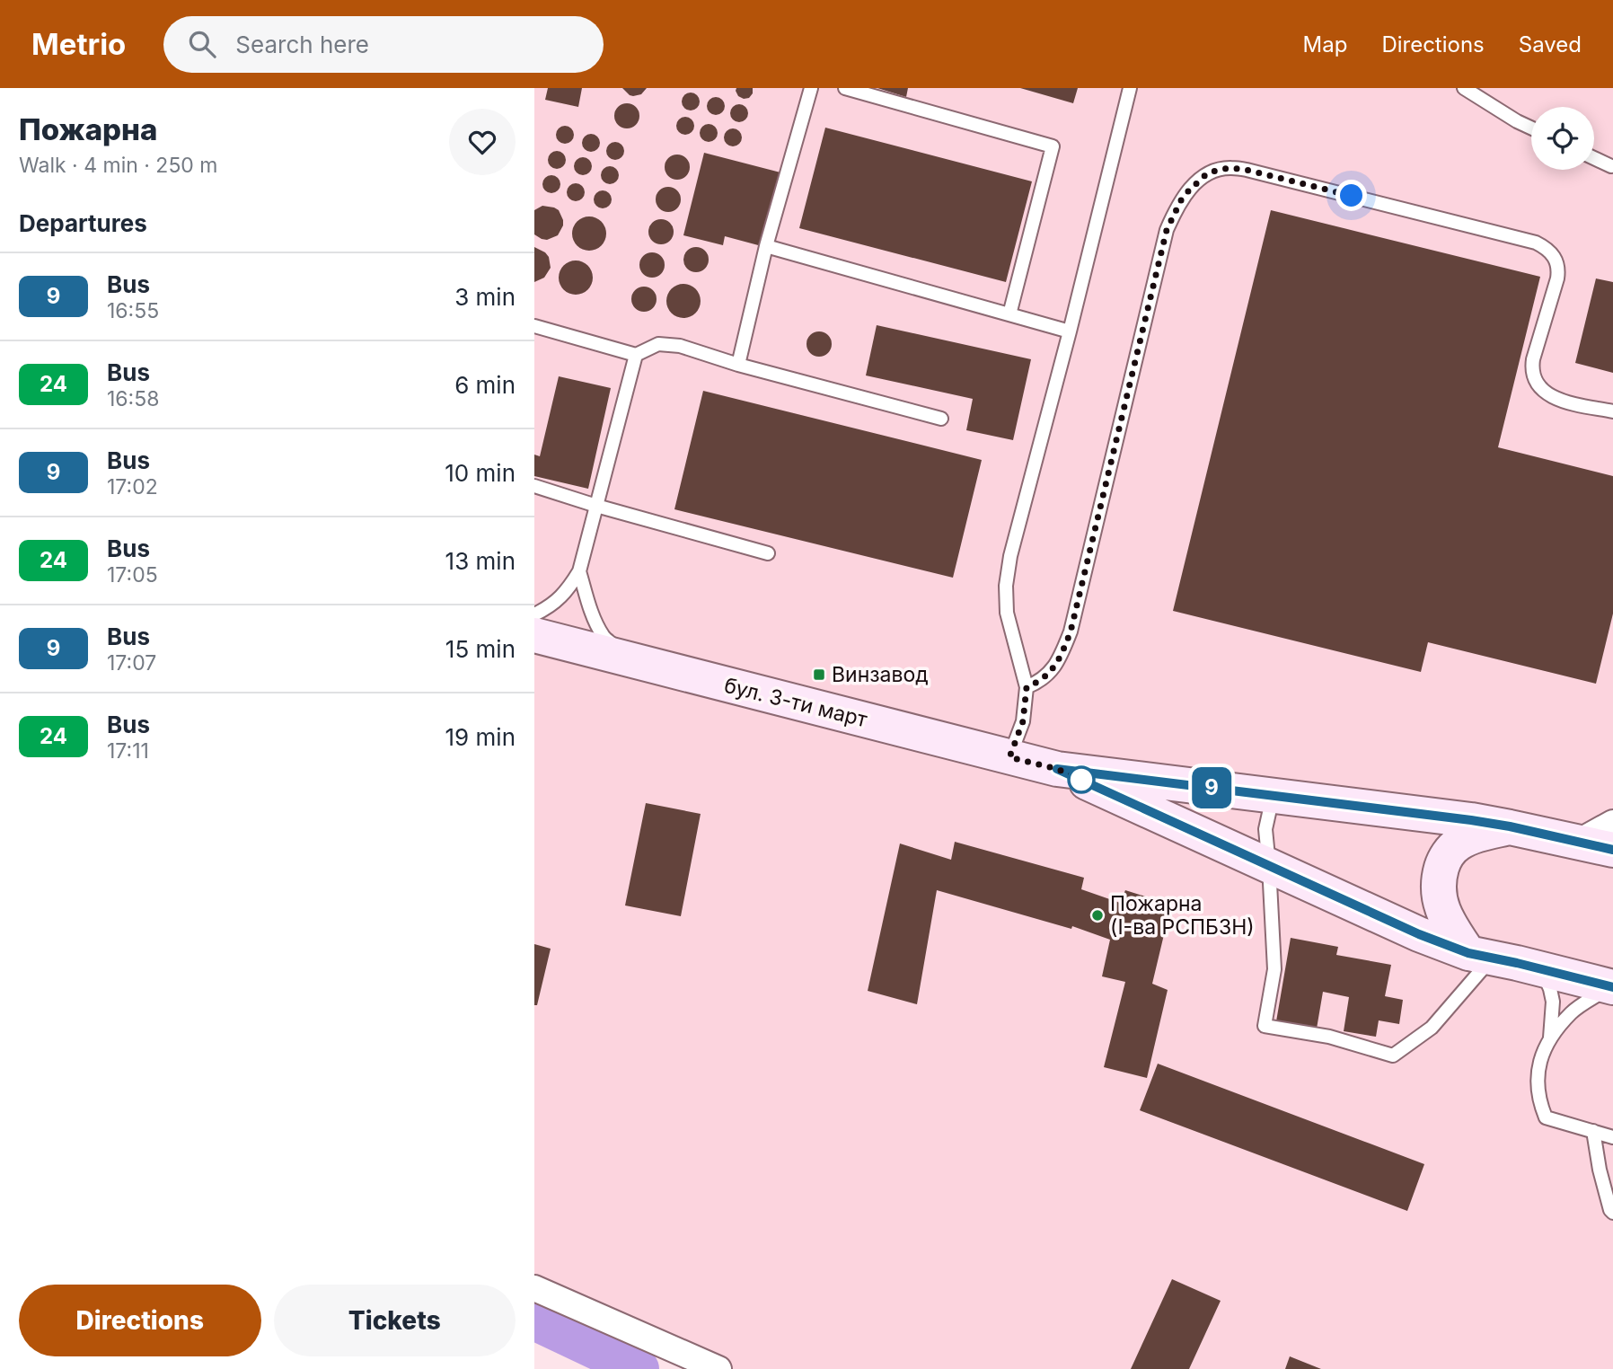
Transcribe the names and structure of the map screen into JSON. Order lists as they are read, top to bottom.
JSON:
{
  "streets": {
    "main road": ["бул. 3-ти март"]
  },
  "places": {
    "transit": ["Винзавод"],
    "other": ["Пожарна (I-ва РСПБЗН)"]
  },
  "lines": ["bus line 9"],
  "page": {
    "header": "Metrio",
    "search": "Search here",
    "nav": ["Map", "Directions", "Saved"],
    "heading": [
      ["Пожарна", "Walk · 4 min · 250 m"],
      "Departures"
    ],
    "on_map": "9",
    "list": [
      {
        "mark": "9",
        "name": "Bus",
        "note": "16:55",
        "value": "3 min"
      },
      {
        "mark": "24",
        "name": "Bus",
        "note": "16:58",
        "value": "6 min"
      },
      {
        "mark": "9",
        "name": "Bus",
        "note": "17:02",
        "value": "10 min"
      },
      {
        "mark": "24",
        "name": "Bus",
        "note": "17:05",
        "value": "13 min"
      },
      {
        "mark": "9",
        "name": "Bus",
        "note": "17:07",
        "value": "15 min"
      },
      {
        "mark": "24",
        "name": "Bus",
        "note": "17:11",
        "value": "19 min"
      }
    ],
    "buttons": ["Directions", "Tickets"]
  }
}
